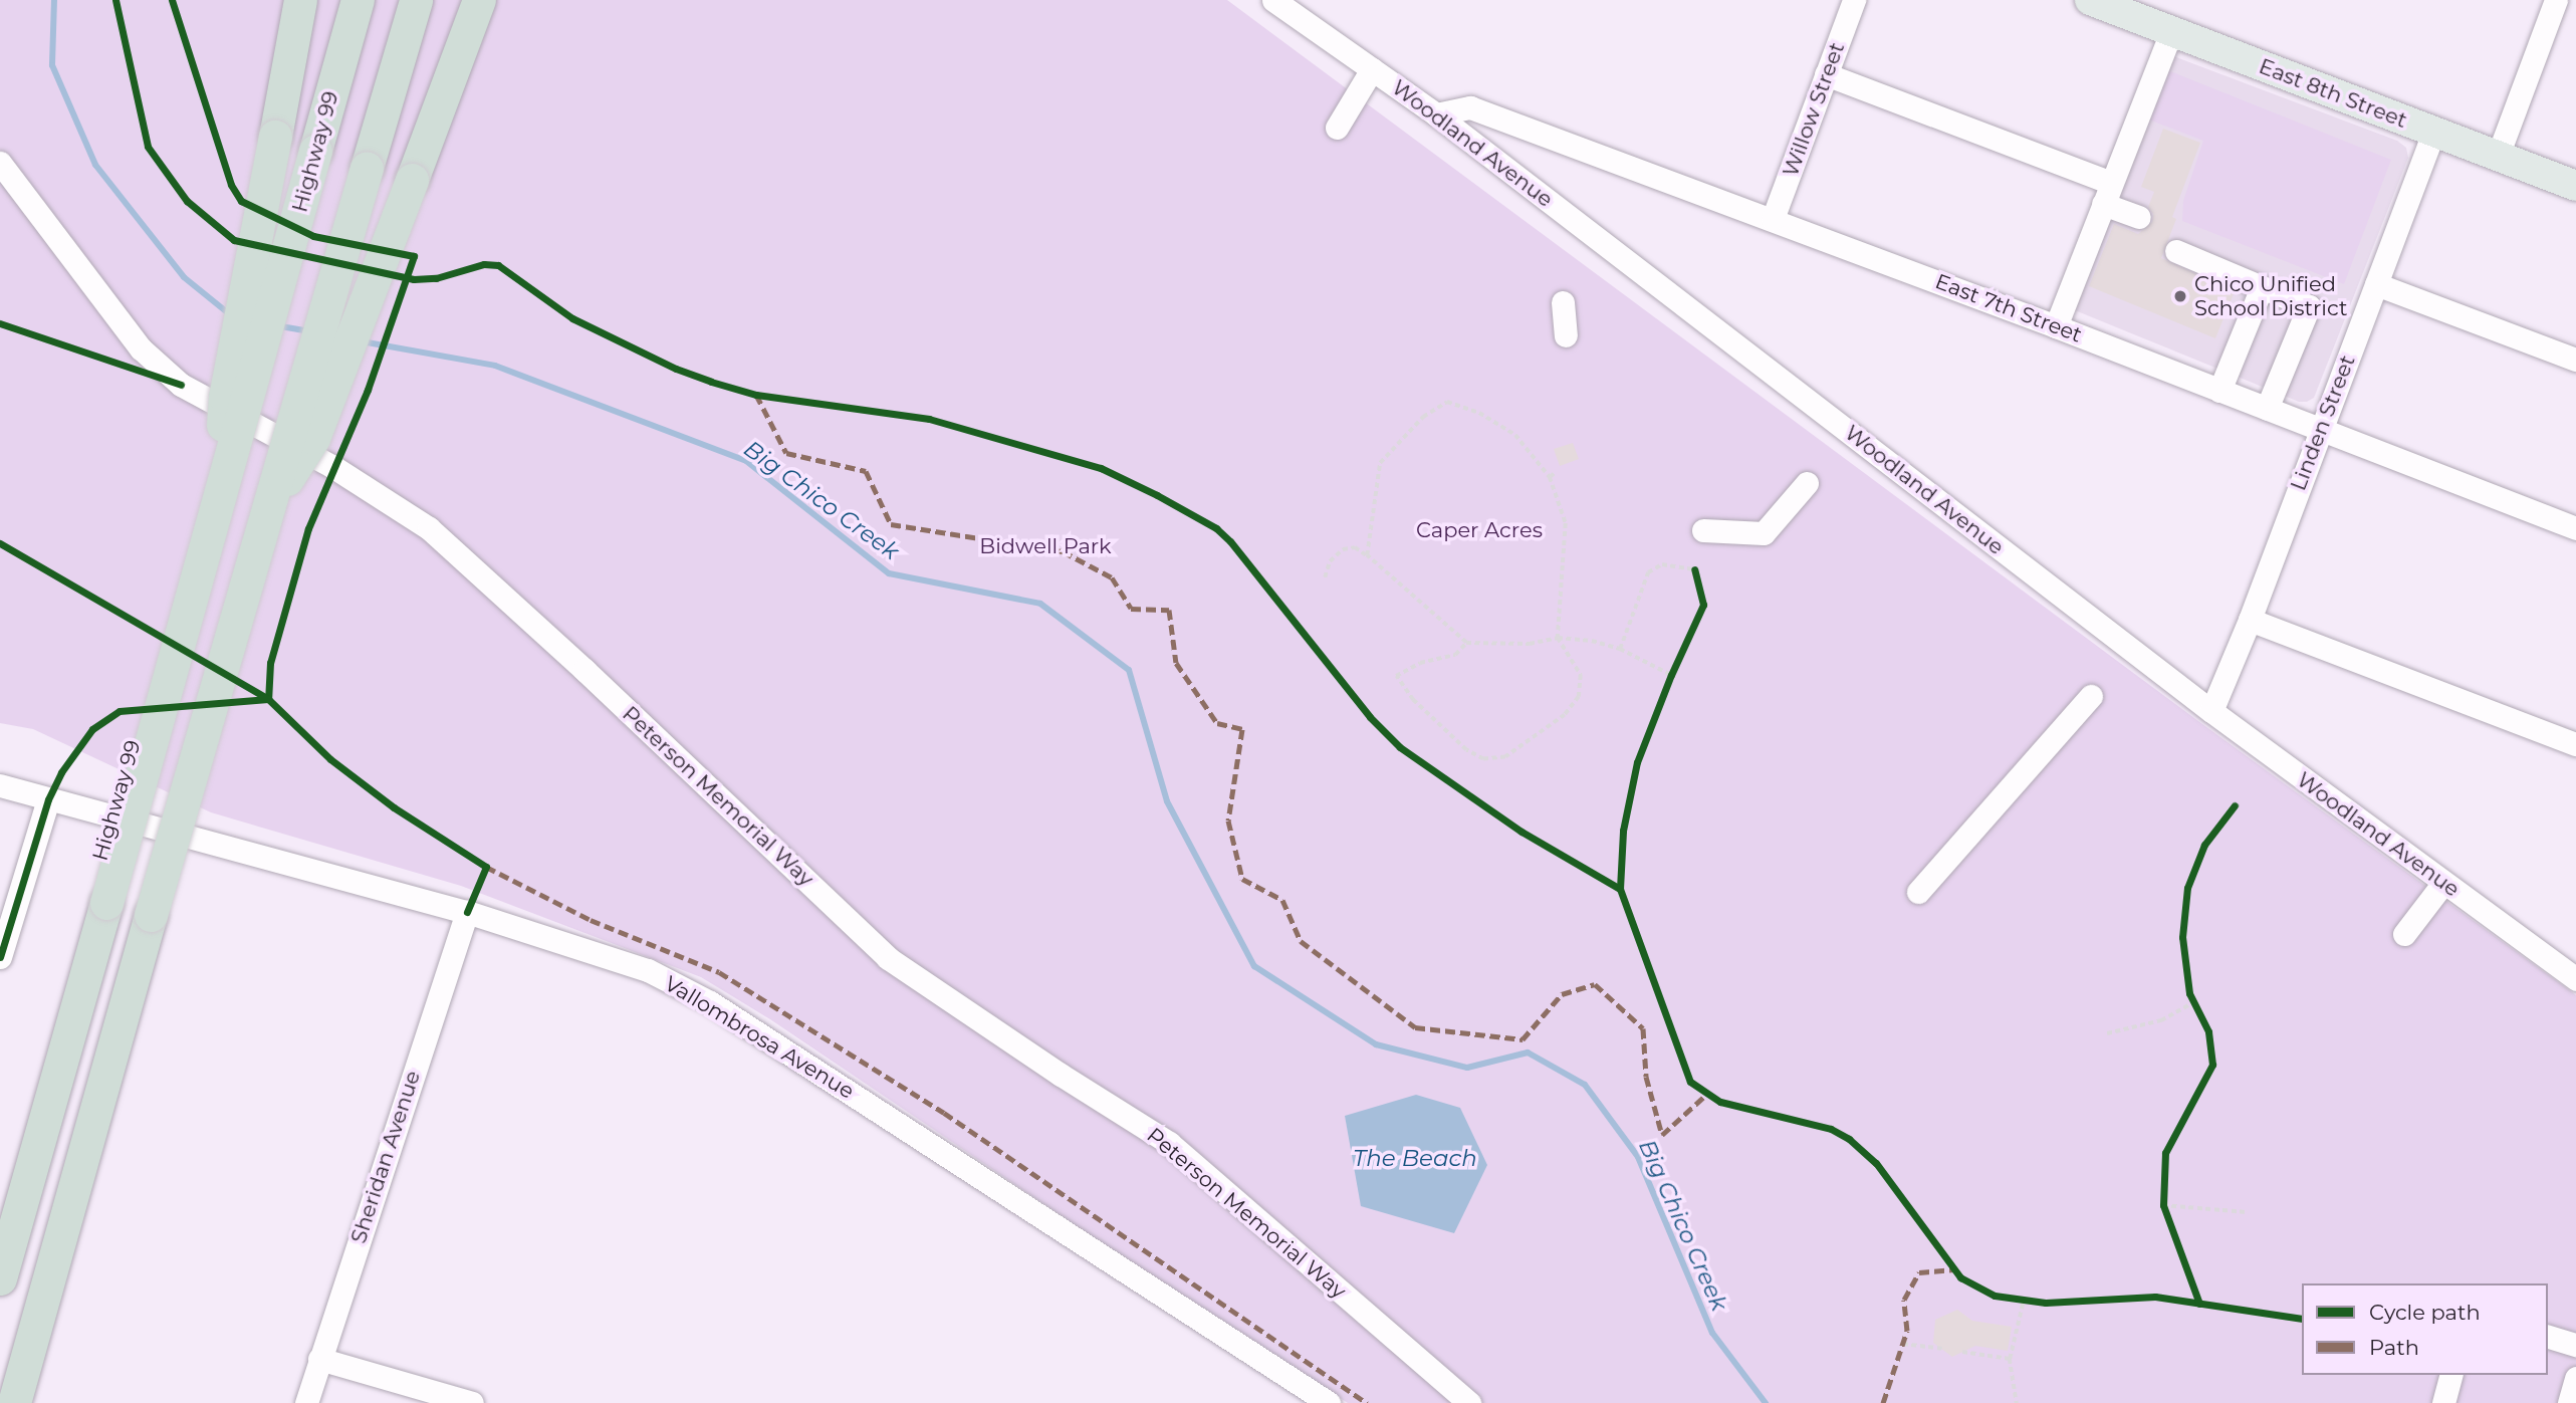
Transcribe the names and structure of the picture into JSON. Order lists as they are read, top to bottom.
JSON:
{
  "streets": {
    "highway": ["Highway 99"],
    "main road": ["East 8th Street"],
    "street": [
      "Willow Street",
      "Woodland Avenue",
      "East 7th Street",
      "Linden Street",
      "Peterson Memorial Way",
      "Vallombrosa Avenue",
      "Sheridan Avenue"
    ]
  },
  "crossings": [
    ["East 8th Street", "Linden Street"],
    ["Willow Street", "East 7th Street"],
    ["Woodland Avenue", "East 7th Street"],
    ["Woodland Avenue", "Linden Street"],
    ["East 7th Street", "Linden Street"],
    ["Vallombrosa Avenue", "Sheridan Avenue"]
  ],
  "water": ["Big Chico Creek", "The Beach"],
  "parks": ["Caper Acres", "Bidwell Park"],
  "places": ["Chico Unified School District"],
  "legend": ["Cycle path", "Path"]
}
